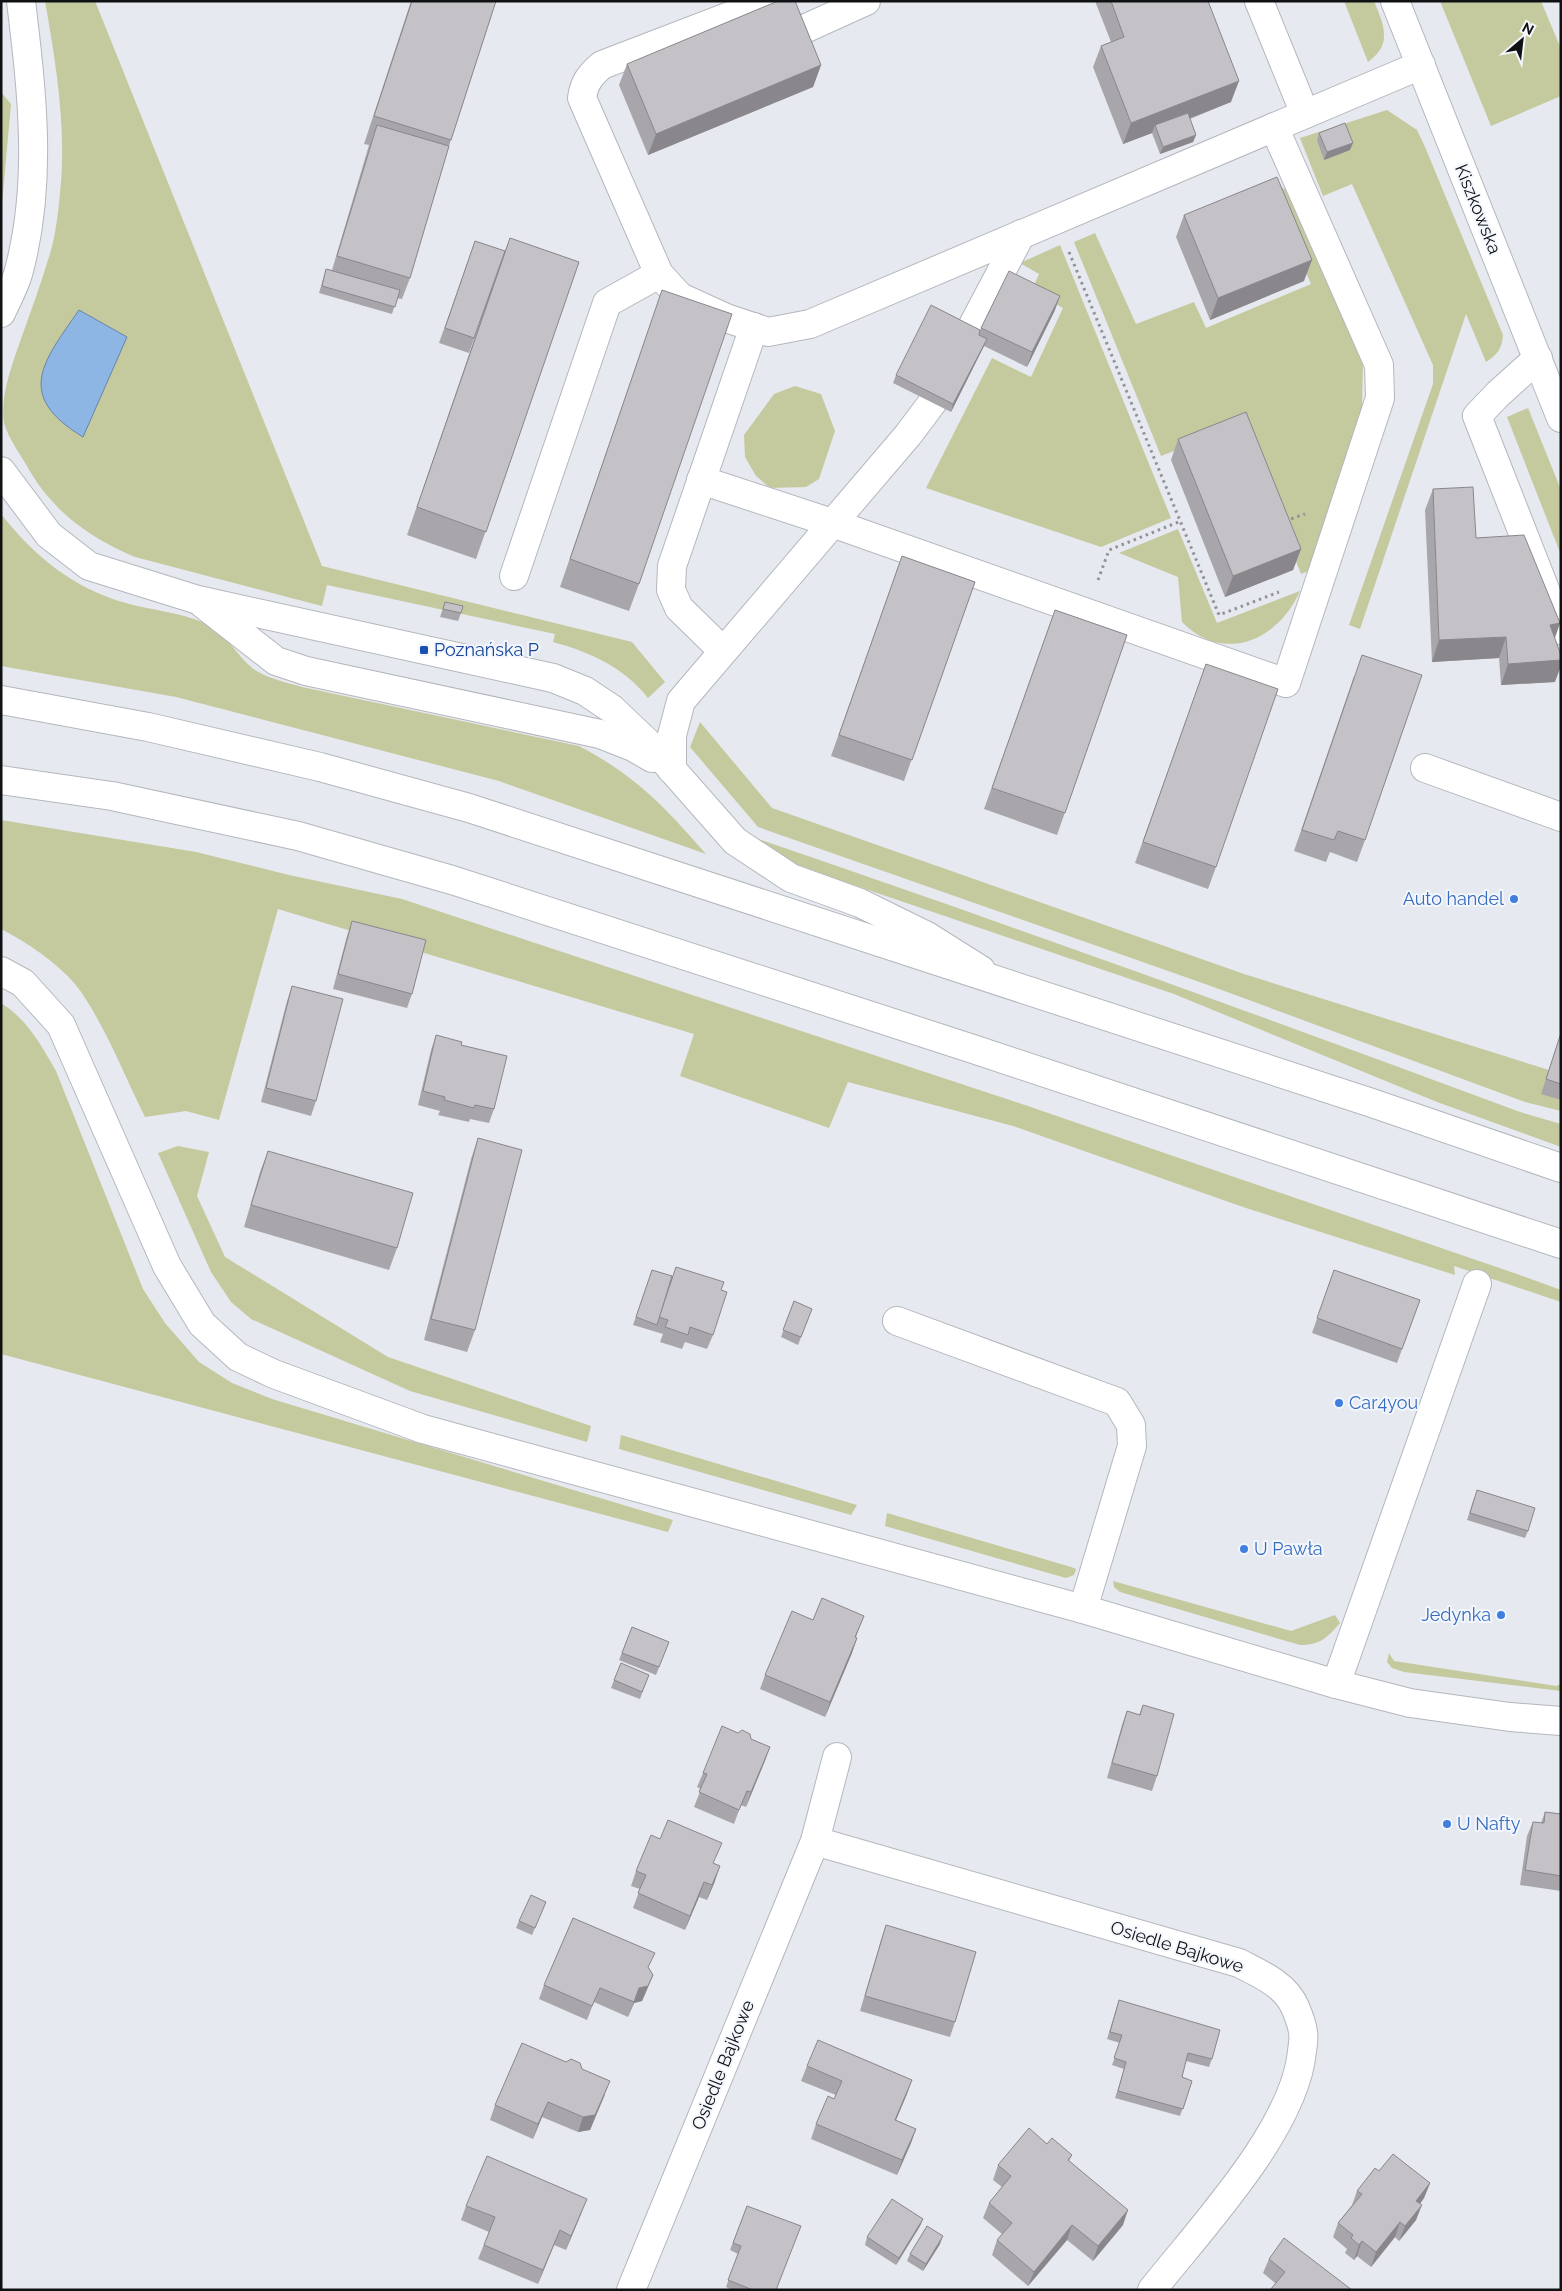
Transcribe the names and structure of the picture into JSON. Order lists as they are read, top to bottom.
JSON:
{
  "streets": {
    "street": ["Kiszkowska", "Osiedle Bajkowe"]
  },
  "places": {
    "transit": ["Poznańska P"],
    "other": [
      "Auto handel",
      "Car4you",
      "U Pawła",
      "Jedynka",
      "U Nafty"
    ]
  },
  "north": "top right"
}
